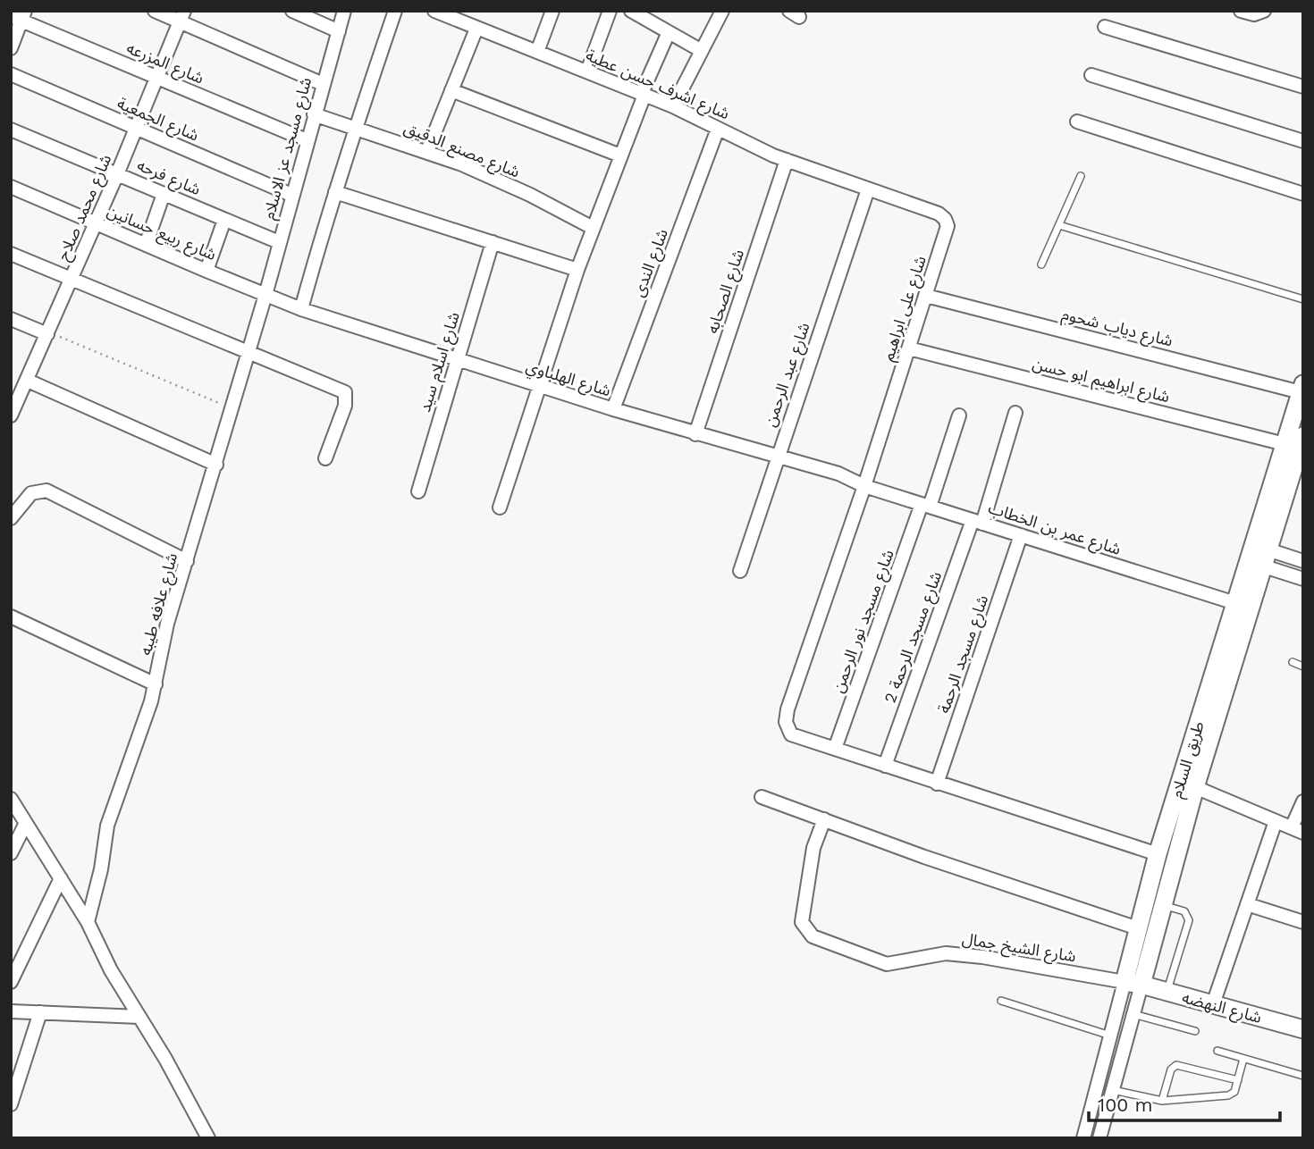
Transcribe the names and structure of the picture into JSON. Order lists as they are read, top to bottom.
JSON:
{
  "streets": {
    "main road": ["طريق السلام", "شارع النهضه"],
    "street": [
      "شارع المزرعه",
      "شارع اشرف حسن عطية",
      "شارع الجمعية",
      "شارع مسجد عز الاسلام",
      "شارع مصنع الدقيق",
      "شارع فرحه",
      "شارع محمد صلاح",
      "شارع ربيع حسانين",
      "شارع الندى",
      "شارع الصحابه",
      "شارع على ابراهيم",
      "شارع دياب شحوم",
      "شارع اسلام سيد",
      "شارع عبد الرحمن",
      "شارع الهلباوي",
      "شارع ابراهيم ابو حسن",
      "شارع عمر بن الخطاب",
      "شارع علافه طيبه",
      "شارع مسجد نور الرحمن",
      "شارع مسجد الرحمة 2",
      "شارع مسجد الرحمة",
      "شارع الشيخ جمال"
    ]
  },
  "crossings": [
    ["شارع المزرعه", "شارع مسجد عز الاسلام"],
    ["شارع المزرعه", "شارع محمد صلاح"],
    ["شارع اشرف حسن عطية", "شارع الندى"],
    ["شارع اشرف حسن عطية", "شارع الصحابه"],
    ["شارع اشرف حسن عطية", "شارع على ابراهيم"],
    ["شارع اشرف حسن عطية", "شارع عبد الرحمن"],
    ["شارع الجمعية", "شارع مسجد عز الاسلام"],
    ["شارع الجمعية", "شارع محمد صلاح"],
    ["شارع مسجد عز الاسلام", "شارع مصنع الدقيق"],
    ["شارع مسجد عز الاسلام", "شارع فرحه"],
    ["شارع مسجد عز الاسلام", "شارع ربيع حسانين"],
    ["شارع مسجد عز الاسلام", "شارع الهلباوي"],
    ["شارع مسجد عز الاسلام", "شارع علافه طيبه"],
    ["شارع فرحه", "شارع محمد صلاح"],
    ["شارع محمد صلاح", "شارع ربيع حسانين"],
    ["شارع ربيع حسانين", "شارع الهلباوي"],
    ["شارع ربيع حسانين", "شارع علافه طيبه"],
    ["شارع الندى", "شارع الهلباوي"],
    ["شارع الصحابه", "شارع الهلباوي"],
    ["شارع على ابراهيم", "شارع دياب شحوم"],
    ["شارع على ابراهيم", "شارع عبد الرحمن"],
    ["شارع على ابراهيم", "شارع الهلباوي"],
    ["شارع على ابراهيم", "شارع ابراهيم ابو حسن"],
    ["شارع على ابراهيم", "شارع عمر بن الخطاب"],
    ["شارع على ابراهيم", "شارع مسجد نور الرحمن"],
    ["شارع على ابراهيم", "شارع مسجد الرحمة 2"],
    ["شارع على ابراهيم", "شارع مسجد الرحمة"],
    ["شارع على ابراهيم", "طريق السلام"],
    ["شارع دياب شحوم", "طريق السلام"],
    ["شارع اسلام سيد", "شارع الهلباوي"],
    ["شارع عبد الرحمن", "شارع الهلباوي"],
    ["شارع الهلباوي", "شارع عمر بن الخطاب"],
    ["شارع الهلباوي", "شارع علافه طيبه"],
    ["شارع ابراهيم ابو حسن", "طريق السلام"],
    ["شارع عمر بن الخطاب", "شارع مسجد نور الرحمن"],
    ["شارع عمر بن الخطاب", "شارع مسجد الرحمة 2"],
    ["شارع عمر بن الخطاب", "شارع مسجد الرحمة"],
    ["شارع عمر بن الخطاب", "طريق السلام"],
    ["طريق السلام", "شارع الشيخ جمال"],
    ["طريق السلام", "شارع النهضه"],
    ["شارع الشيخ جمال", "شارع النهضه"]
  ],
  "scale_bar": "100 m"
}
